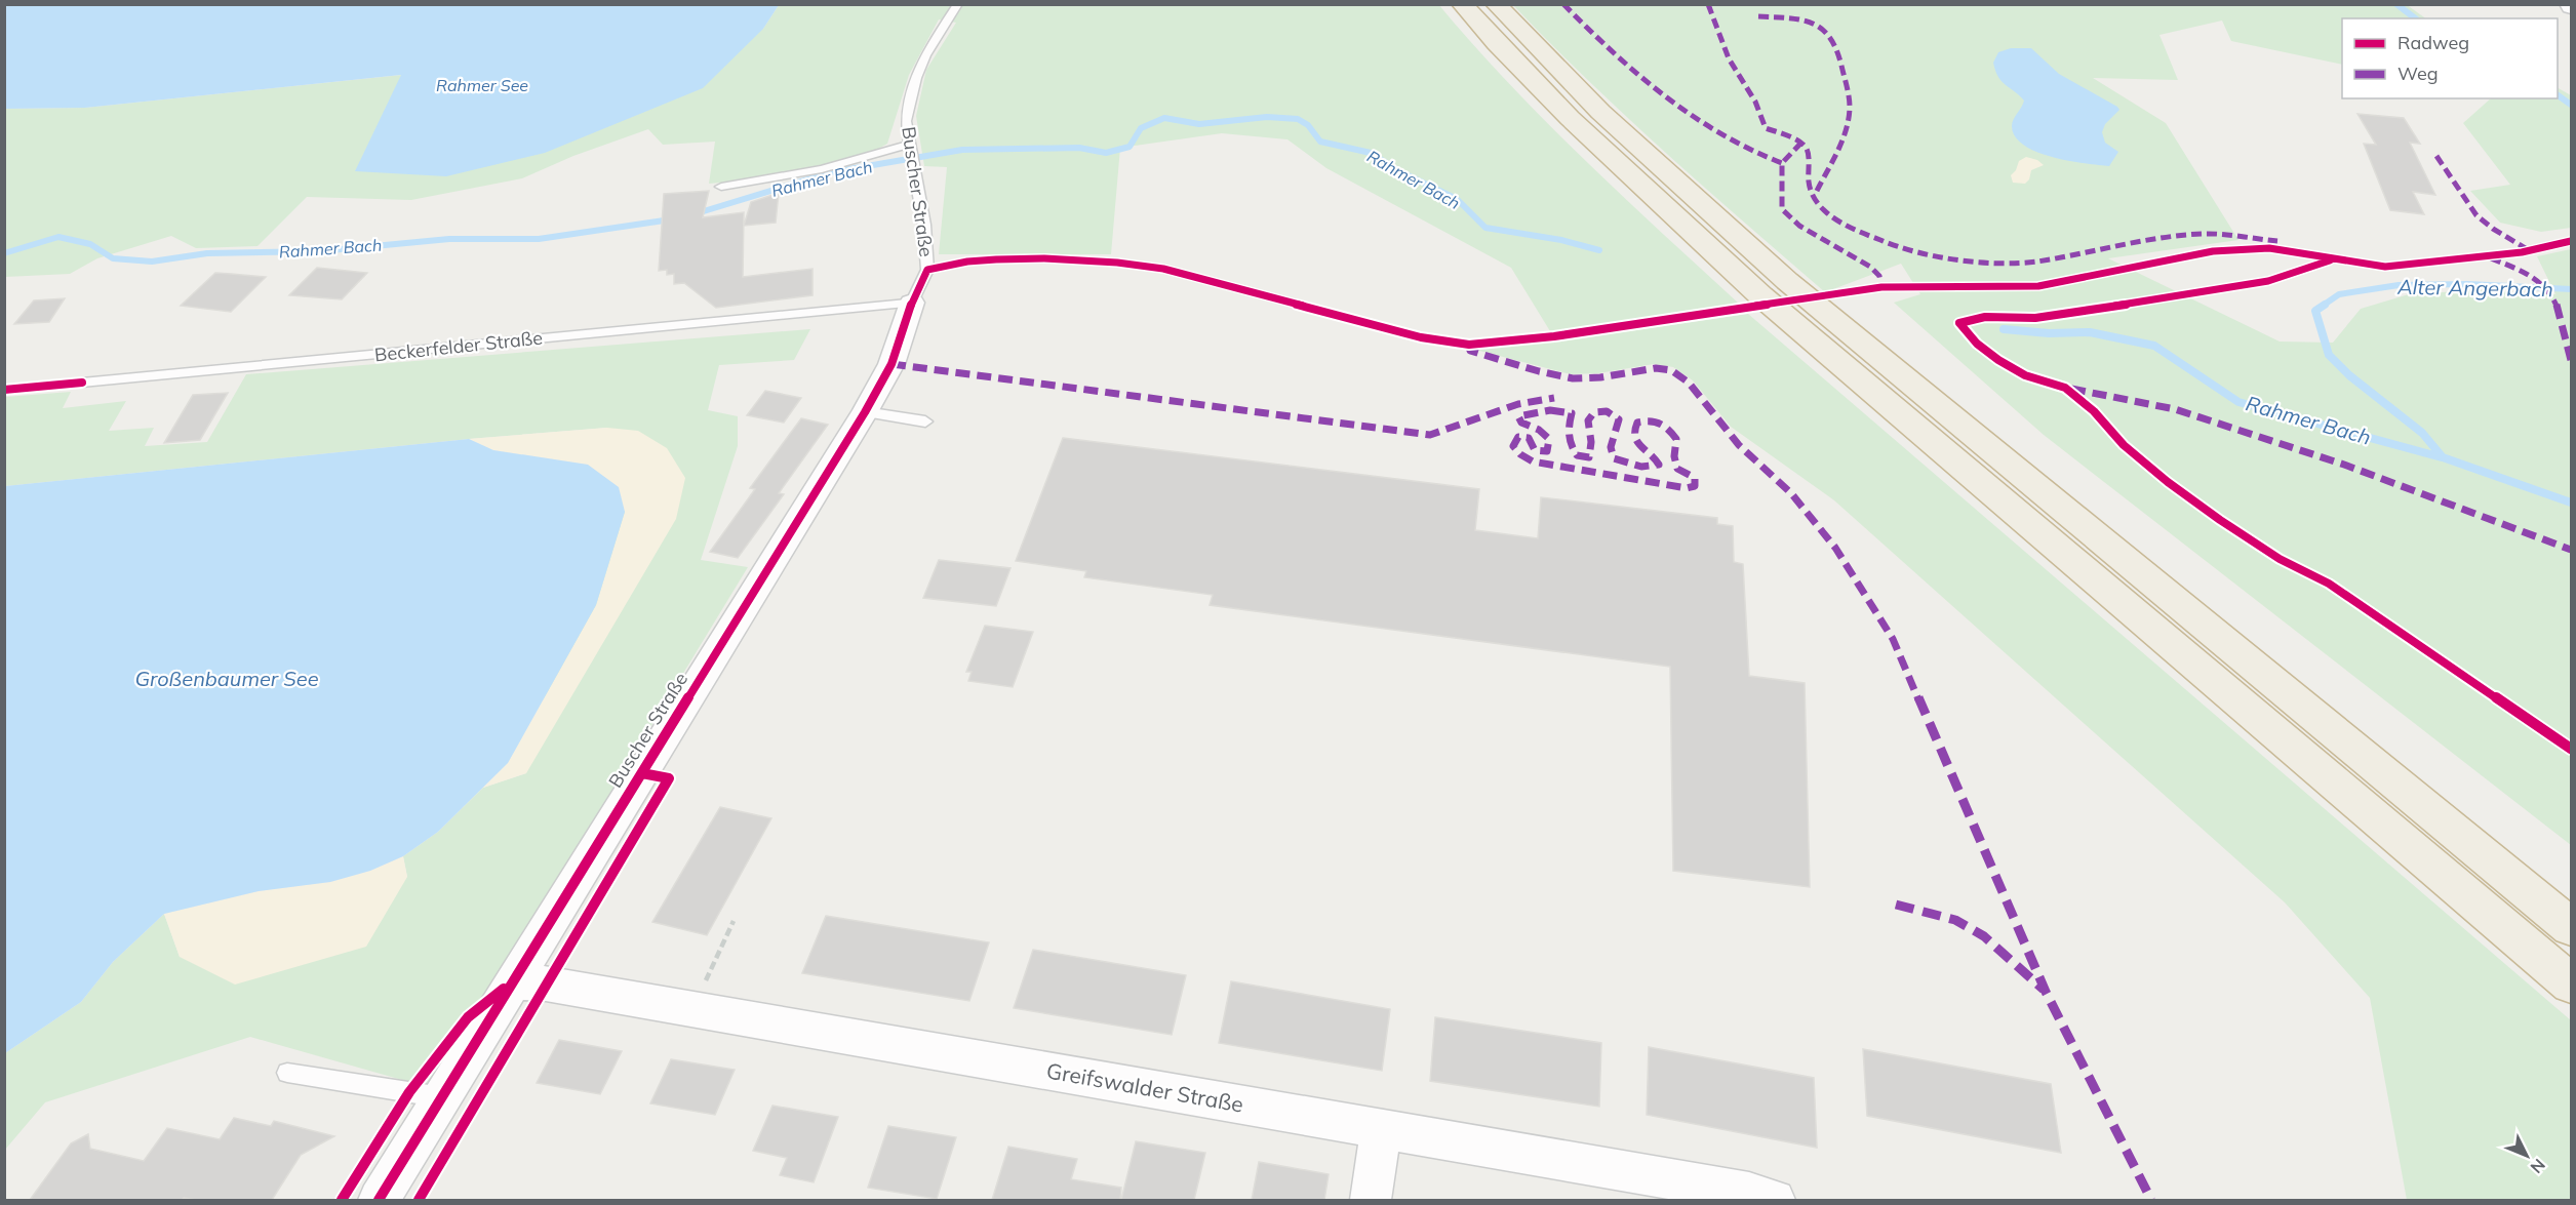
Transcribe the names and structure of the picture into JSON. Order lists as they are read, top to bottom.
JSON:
{
  "streets": {
    "street": ["Buscher Straße", "Greifswalder Straße"],
    "lane": ["Beckerfelder Straße"]
  },
  "crossings": [
    ["Buscher Straße", "Beckerfelder Straße"],
    ["Buscher Straße", "Greifswalder Straße"]
  ],
  "water": [
    "Rahmer See",
    "Rahmer Bach",
    "Alter Angerbach",
    "Großenbaumer See"
  ],
  "legend": ["Radweg", "Weg"],
  "north": "bottom right"
}
